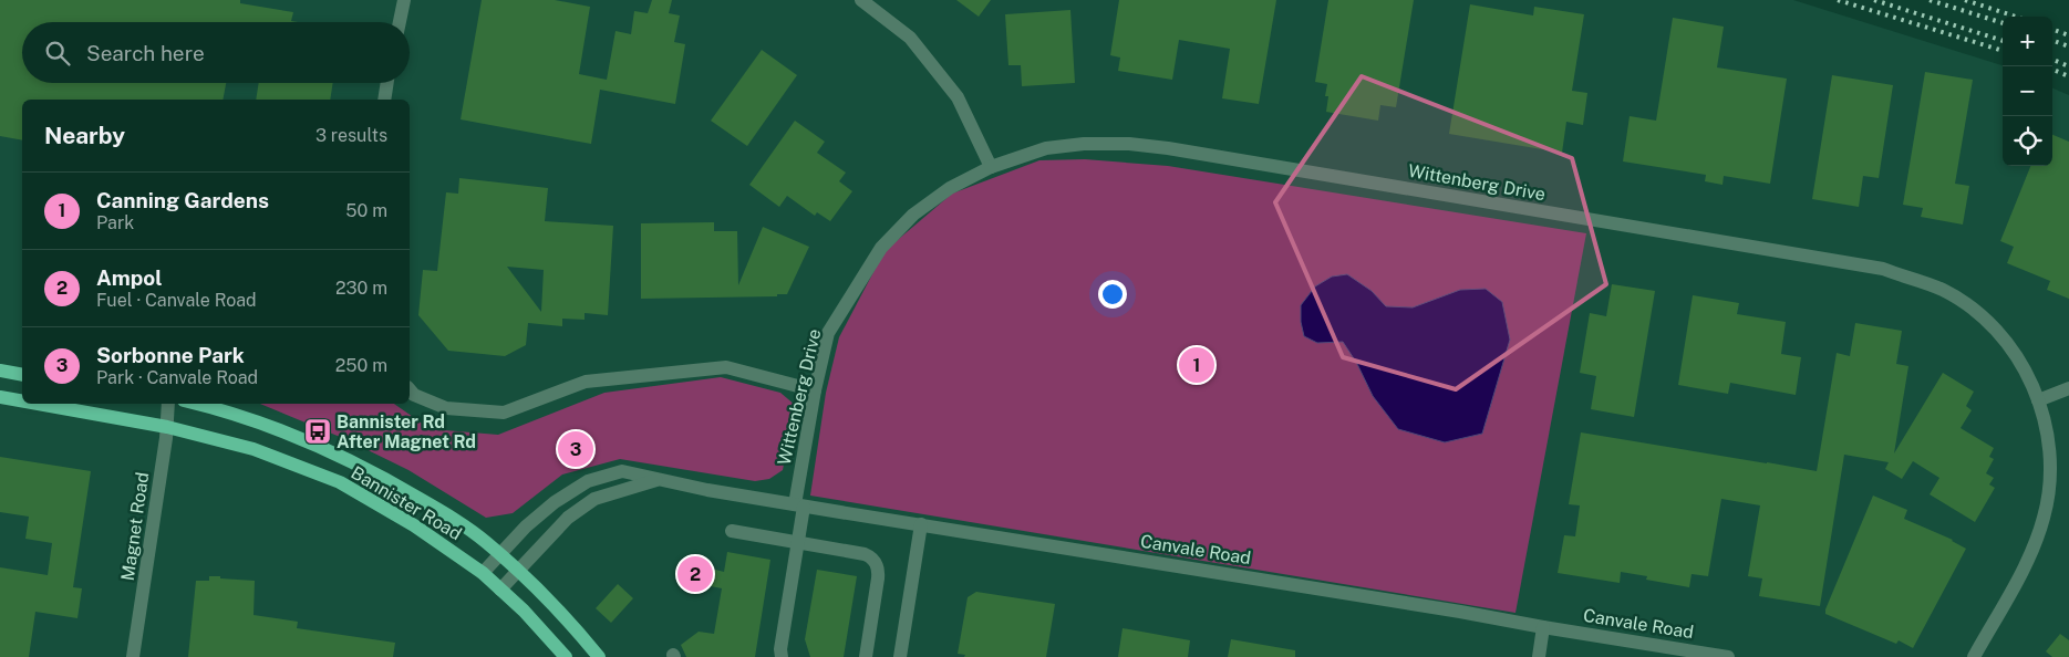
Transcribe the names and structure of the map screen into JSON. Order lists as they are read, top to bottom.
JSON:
{
  "streets": {
    "main road": ["Bannister Road"],
    "street": ["Wittenberg Drive", "Magnet Road", "Canvale Road"]
  },
  "crossings": [
    ["Wittenberg Drive", "Canvale Road"],
    ["Bannister Road", "Magnet Road"],
    ["Bannister Road", "Canvale Road"]
  ],
  "places": {
    "bus stop": ["Bannister Rd After Magnet Rd"]
  },
  "page": {
    "map_buttons": ["+", "−"],
    "search": "Search here",
    "heading": ["Nearby", "3 results"],
    "list": [
      {
        "mark": "1",
        "name": "Canning Gardens",
        "note": "Park",
        "value": "50 m"
      },
      {
        "mark": "2",
        "name": "Ampol",
        "note": "Fuel · Canvale Road",
        "value": "230 m"
      },
      {
        "mark": "3",
        "name": "Sorbonne Park",
        "note": "Park · Canvale Road",
        "value": "250 m"
      }
    ],
    "pins": ["1", "3", "2"]
  }
}
